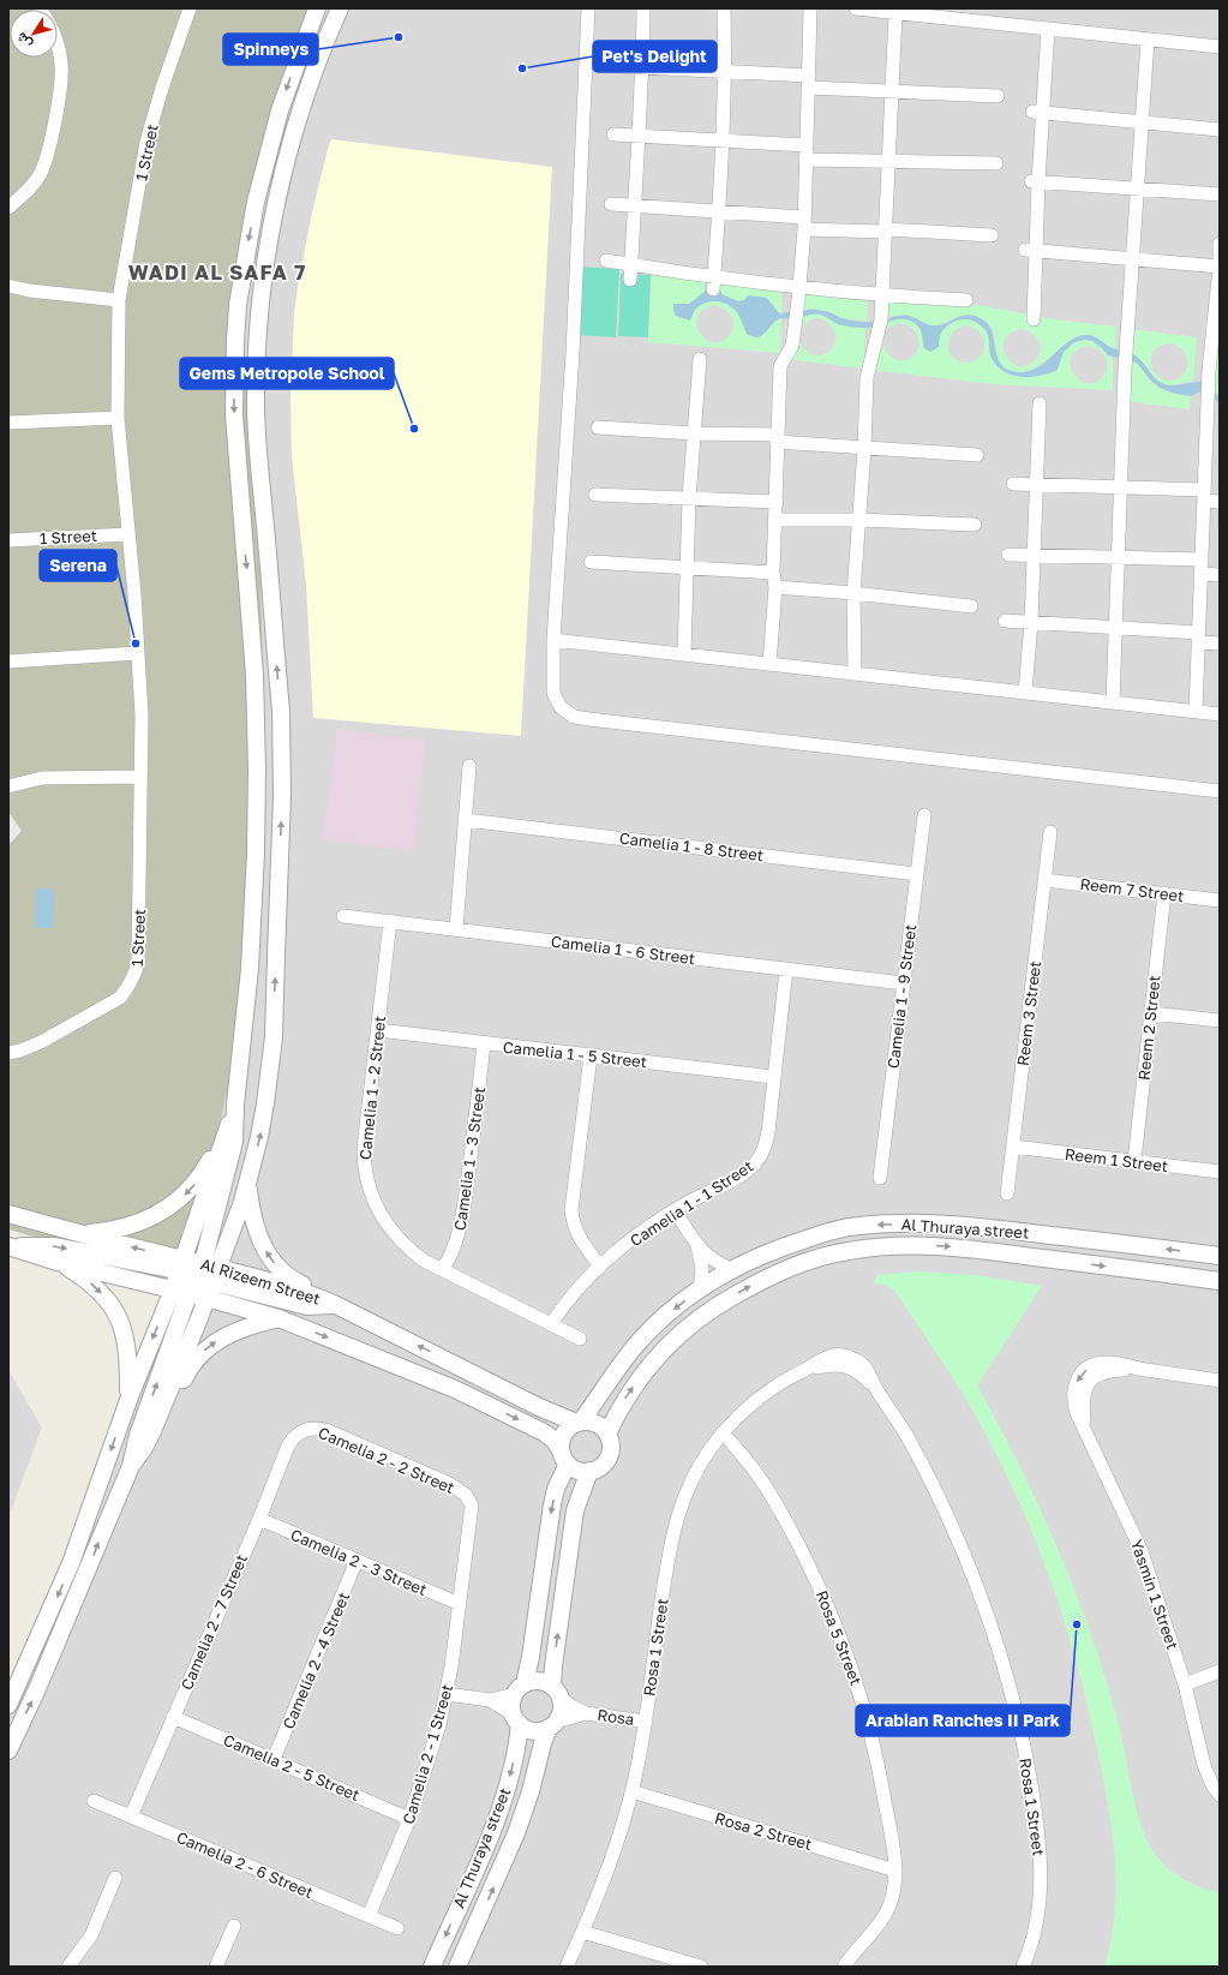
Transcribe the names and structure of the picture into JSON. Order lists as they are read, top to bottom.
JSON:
{
  "streets": {
    "street": [
      "1 Street",
      "Camelia 1 - 8 Street",
      "Reem 7 Street",
      "Camelia 1 - 6 Street",
      "Camelia 1 - 9 Street",
      "Reem 3 Street",
      "Reem 2 Street",
      "Camelia 1 - 5 Street",
      "Camelia 1 - 2 Street",
      "Camelia 1 - 3 Street",
      "Reem 1 Street",
      "Camelia 1 - 1 Street",
      "Al Thuraya street",
      "Al Rizeem Street",
      "Camelia 2 - 2 Street",
      "Camelia 2 - 3 Street",
      "Yasmin 1 Street",
      "Camelia 2 - 7 Street",
      "Rosa 5 Street",
      "Rosa 1 Street",
      "Camelia 2 - 4 Street",
      "Rosa",
      "Camelia 2 - 1 Street",
      "Camelia 2 - 5 Street",
      "Rosa 2 Street",
      "Camelia 2 - 6 Street"
    ]
  },
  "crossings": [
    ["Camelia 1 - 8 Street", "Camelia 1 - 9 Street"],
    ["Reem 7 Street", "Reem 3 Street"],
    ["Reem 7 Street", "Reem 2 Street"],
    ["Camelia 1 - 6 Street", "Camelia 1 - 9 Street"],
    ["Camelia 1 - 6 Street", "Camelia 1 - 2 Street"],
    ["Camelia 1 - 6 Street", "Camelia 1 - 1 Street"],
    ["Reem 3 Street", "Reem 1 Street"],
    ["Reem 2 Street", "Reem 1 Street"],
    ["Camelia 1 - 5 Street", "Camelia 1 - 2 Street"],
    ["Camelia 1 - 5 Street", "Camelia 1 - 3 Street"],
    ["Camelia 1 - 5 Street", "Camelia 1 - 1 Street"],
    ["Camelia 1 - 2 Street", "Camelia 1 - 3 Street"],
    ["Camelia 1 - 2 Street", "Camelia 1 - 1 Street"],
    ["Al Thuraya street", "Al Rizeem Street"],
    ["Al Thuraya street", "Rosa"],
    ["Camelia 2 - 2 Street", "Camelia 2 - 7 Street"],
    ["Camelia 2 - 2 Street", "Camelia 2 - 1 Street"],
    ["Camelia 2 - 3 Street", "Camelia 2 - 7 Street"],
    ["Camelia 2 - 3 Street", "Camelia 2 - 4 Street"],
    ["Camelia 2 - 3 Street", "Camelia 2 - 1 Street"],
    ["Camelia 2 - 7 Street", "Camelia 2 - 5 Street"],
    ["Camelia 2 - 7 Street", "Camelia 2 - 6 Street"],
    ["Rosa 5 Street", "Rosa 1 Street"],
    ["Rosa 5 Street", "Rosa 2 Street"],
    ["Rosa 1 Street", "Rosa"],
    ["Rosa 1 Street", "Rosa 2 Street"],
    ["Camelia 2 - 4 Street", "Camelia 2 - 5 Street"],
    ["Camelia 2 - 1 Street", "Camelia 2 - 5 Street"],
    ["Camelia 2 - 1 Street", "Camelia 2 - 6 Street"]
  ],
  "districts": ["WADI AL SAFA 7"],
  "places": [
    "Spinneys",
    "Pet's Delight",
    "Gems Metropole School",
    "Serena",
    "Arabian Ranches II Park"
  ],
  "north": "bottom left"
}
